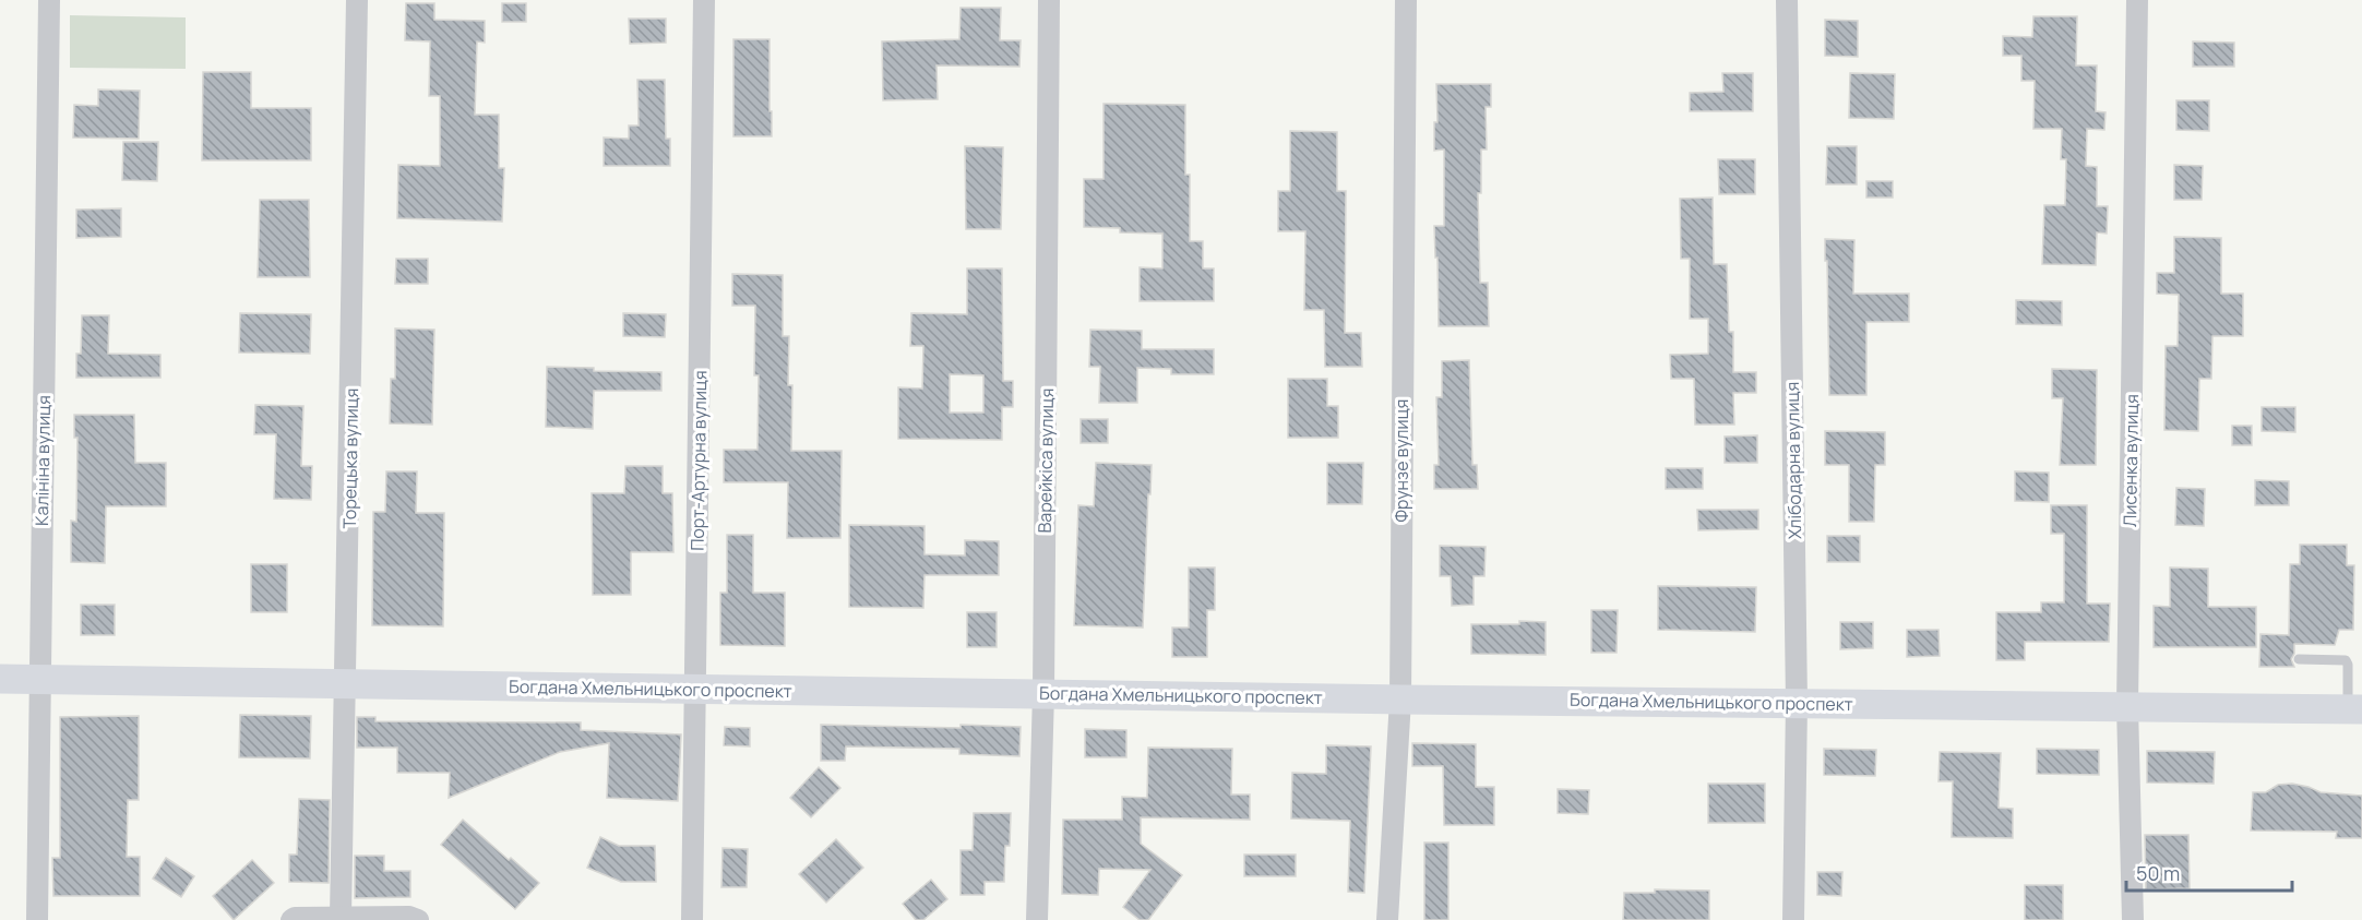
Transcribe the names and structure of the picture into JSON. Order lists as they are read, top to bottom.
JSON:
{
  "streets": {
    "main road": ["Богдана Хмельницького проспект"],
    "street": [
      "Торецька вулиця",
      "Калініна вулиця",
      "Порт-Артурна вулиця",
      "Варейкіса вулиця",
      "Фрунзе вулиця",
      "Хлібодарна вулиця",
      "Лисенка вулиця"
    ]
  },
  "crossings": [
    ["Торецька вулиця", "Богдана Хмельницького проспект"],
    ["Калініна вулиця", "Богдана Хмельницького проспект"],
    ["Порт-Артурна вулиця", "Богдана Хмельницького проспект"],
    ["Варейкіса вулиця", "Богдана Хмельницького проспект"],
    ["Фрунзе вулиця", "Богдана Хмельницького проспект"],
    ["Хлібодарна вулиця", "Богдана Хмельницького проспект"],
    ["Лисенка вулиця", "Богдана Хмельницького проспект"]
  ],
  "scale_bar": "50 m"
}
